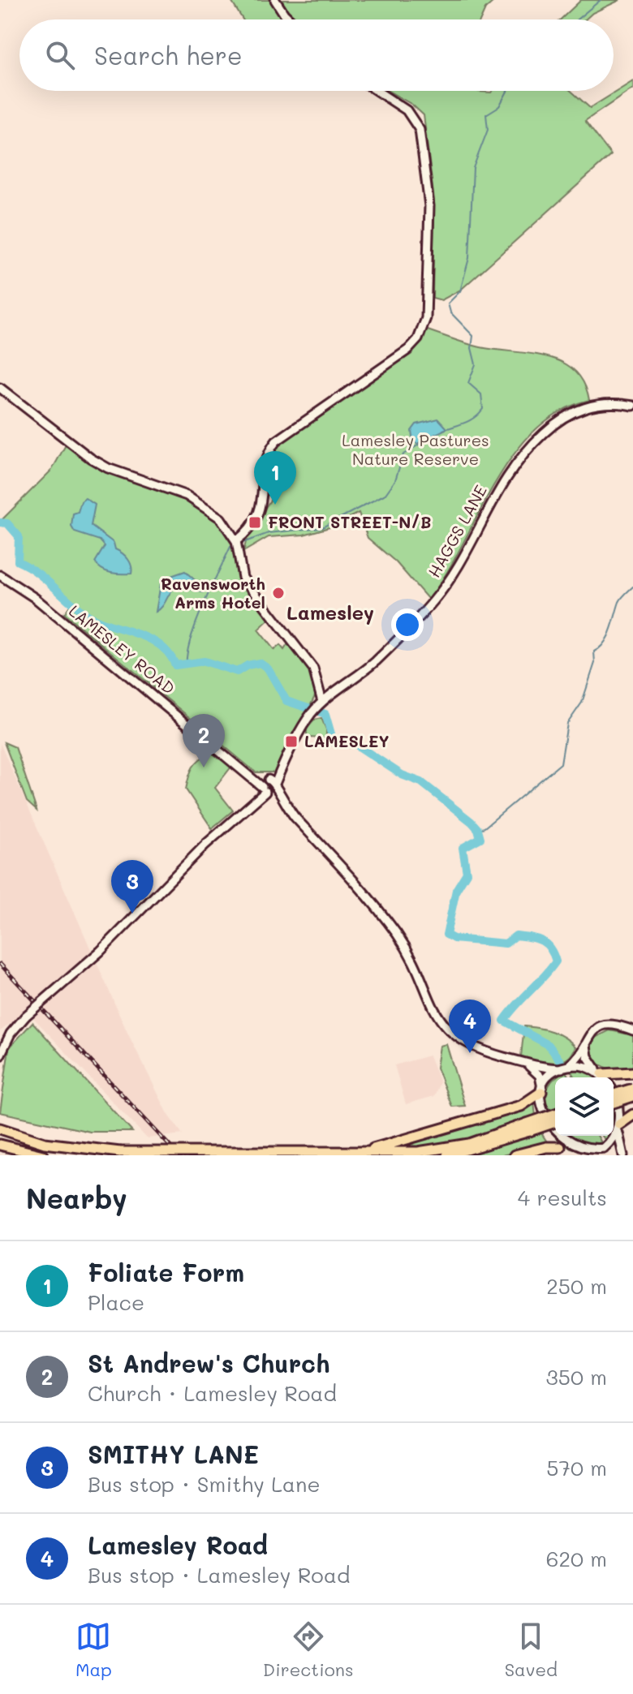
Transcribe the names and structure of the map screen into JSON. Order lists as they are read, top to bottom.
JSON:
{
  "streets": {
    "street": ["HAGGS LANE", "LAMESLEY ROAD"]
  },
  "crossings": [
    ["HAGGS LANE", "LAMESLEY ROAD"]
  ],
  "districts": ["Lamesley"],
  "parks": ["Lamesley Pastures Nature Reserve"],
  "places": {
    "transit": ["FRONT STREET-N/B", "LAMESLEY"],
    "other": ["Ravensworth Arms Hotel"]
  },
  "page": {
    "search": "Search here",
    "pins": [
      "1",
      "2",
      "3",
      "4"
    ],
    "heading": ["Nearby", "4 results"],
    "list": [
      {
        "mark": "1",
        "name": "Foliate Form",
        "note": "Place",
        "value": "250 m"
      },
      {
        "mark": "2",
        "name": "St Andrew's Church",
        "note": "Church · Lamesley Road",
        "value": "350 m"
      },
      {
        "mark": "3",
        "name": "SMITHY LANE",
        "note": "Bus stop · Smithy Lane",
        "value": "570 m"
      },
      {
        "mark": "4",
        "name": "Lamesley Road",
        "note": "Bus stop · Lamesley Road",
        "value": "620 m"
      }
    ],
    "nav": ["Map", "Directions", "Saved"]
  }
}
